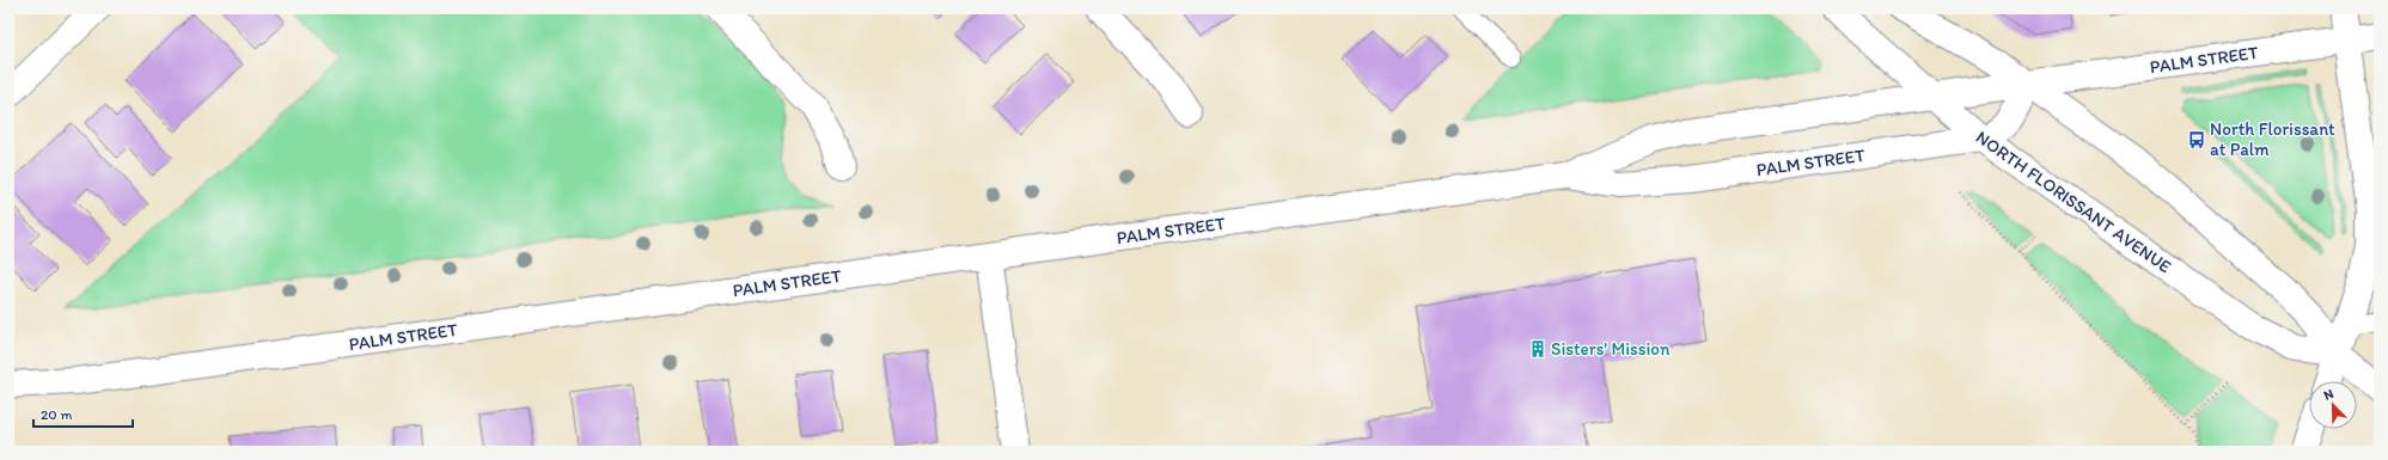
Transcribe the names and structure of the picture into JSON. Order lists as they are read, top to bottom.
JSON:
{
  "streets": {
    "main road": ["PALM STREET", "NORTH FLORISSANT AVENUE"]
  },
  "crossings": [
    ["PALM STREET", "NORTH FLORISSANT AVENUE"]
  ],
  "places": {
    "bus stop": ["North Florissant at Palm"],
    "building": ["Sisters' Mission"]
  },
  "scale_bar": "20 m",
  "north": "top left"
}
